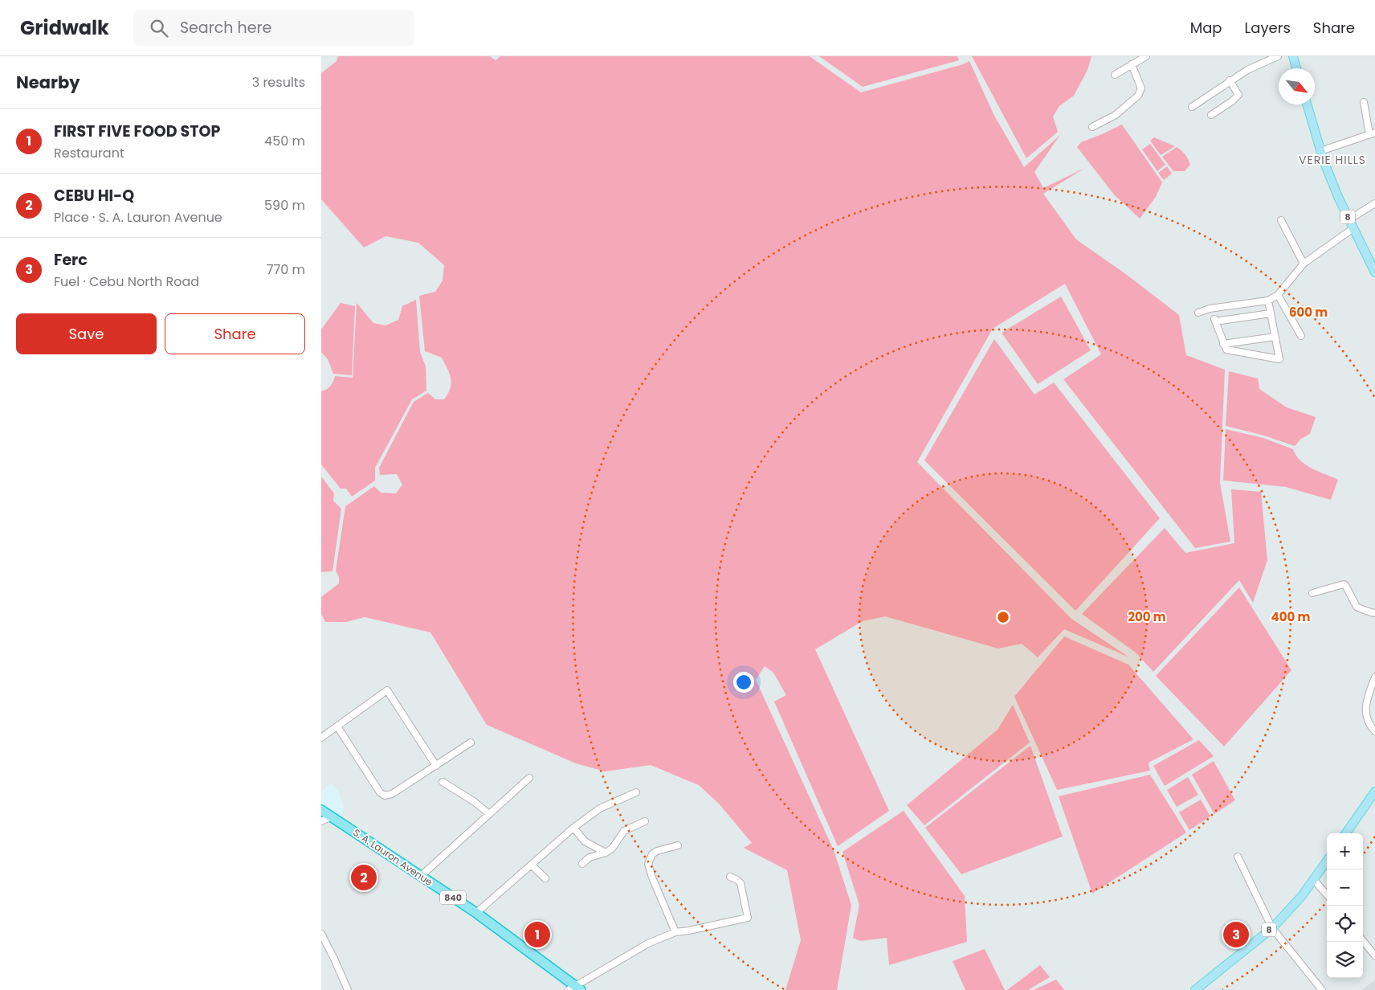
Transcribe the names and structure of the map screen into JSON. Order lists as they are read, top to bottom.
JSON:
{
  "streets": {
    "highway": ["S. A. Lauron Avenue", "840"],
    "main road": ["8"]
  },
  "districts": ["VERIE HILLS"],
  "north": "bottom right",
  "page": {
    "header": "Gridwalk",
    "search": "Search here",
    "nav": ["Map", "Layers", "Share"],
    "heading": ["Nearby", "3 results"],
    "list": [
      {
        "mark": "1",
        "name": "FIRST FIVE FOOD STOP",
        "note": "Restaurant",
        "value": "450 m"
      },
      {
        "mark": "2",
        "name": "CEBU HI-Q",
        "note": "Place · S. A. Lauron Avenue",
        "value": "590 m"
      },
      {
        "mark": "3",
        "name": "Ferc",
        "note": "Fuel · Cebu North Road",
        "value": "770 m"
      }
    ],
    "buttons": ["Save", "Share"],
    "map_buttons": ["+", "−"],
    "pins": ["2", "1", "3"]
  },
  "rings": ["600 m", "200 m", "400 m"]
}
